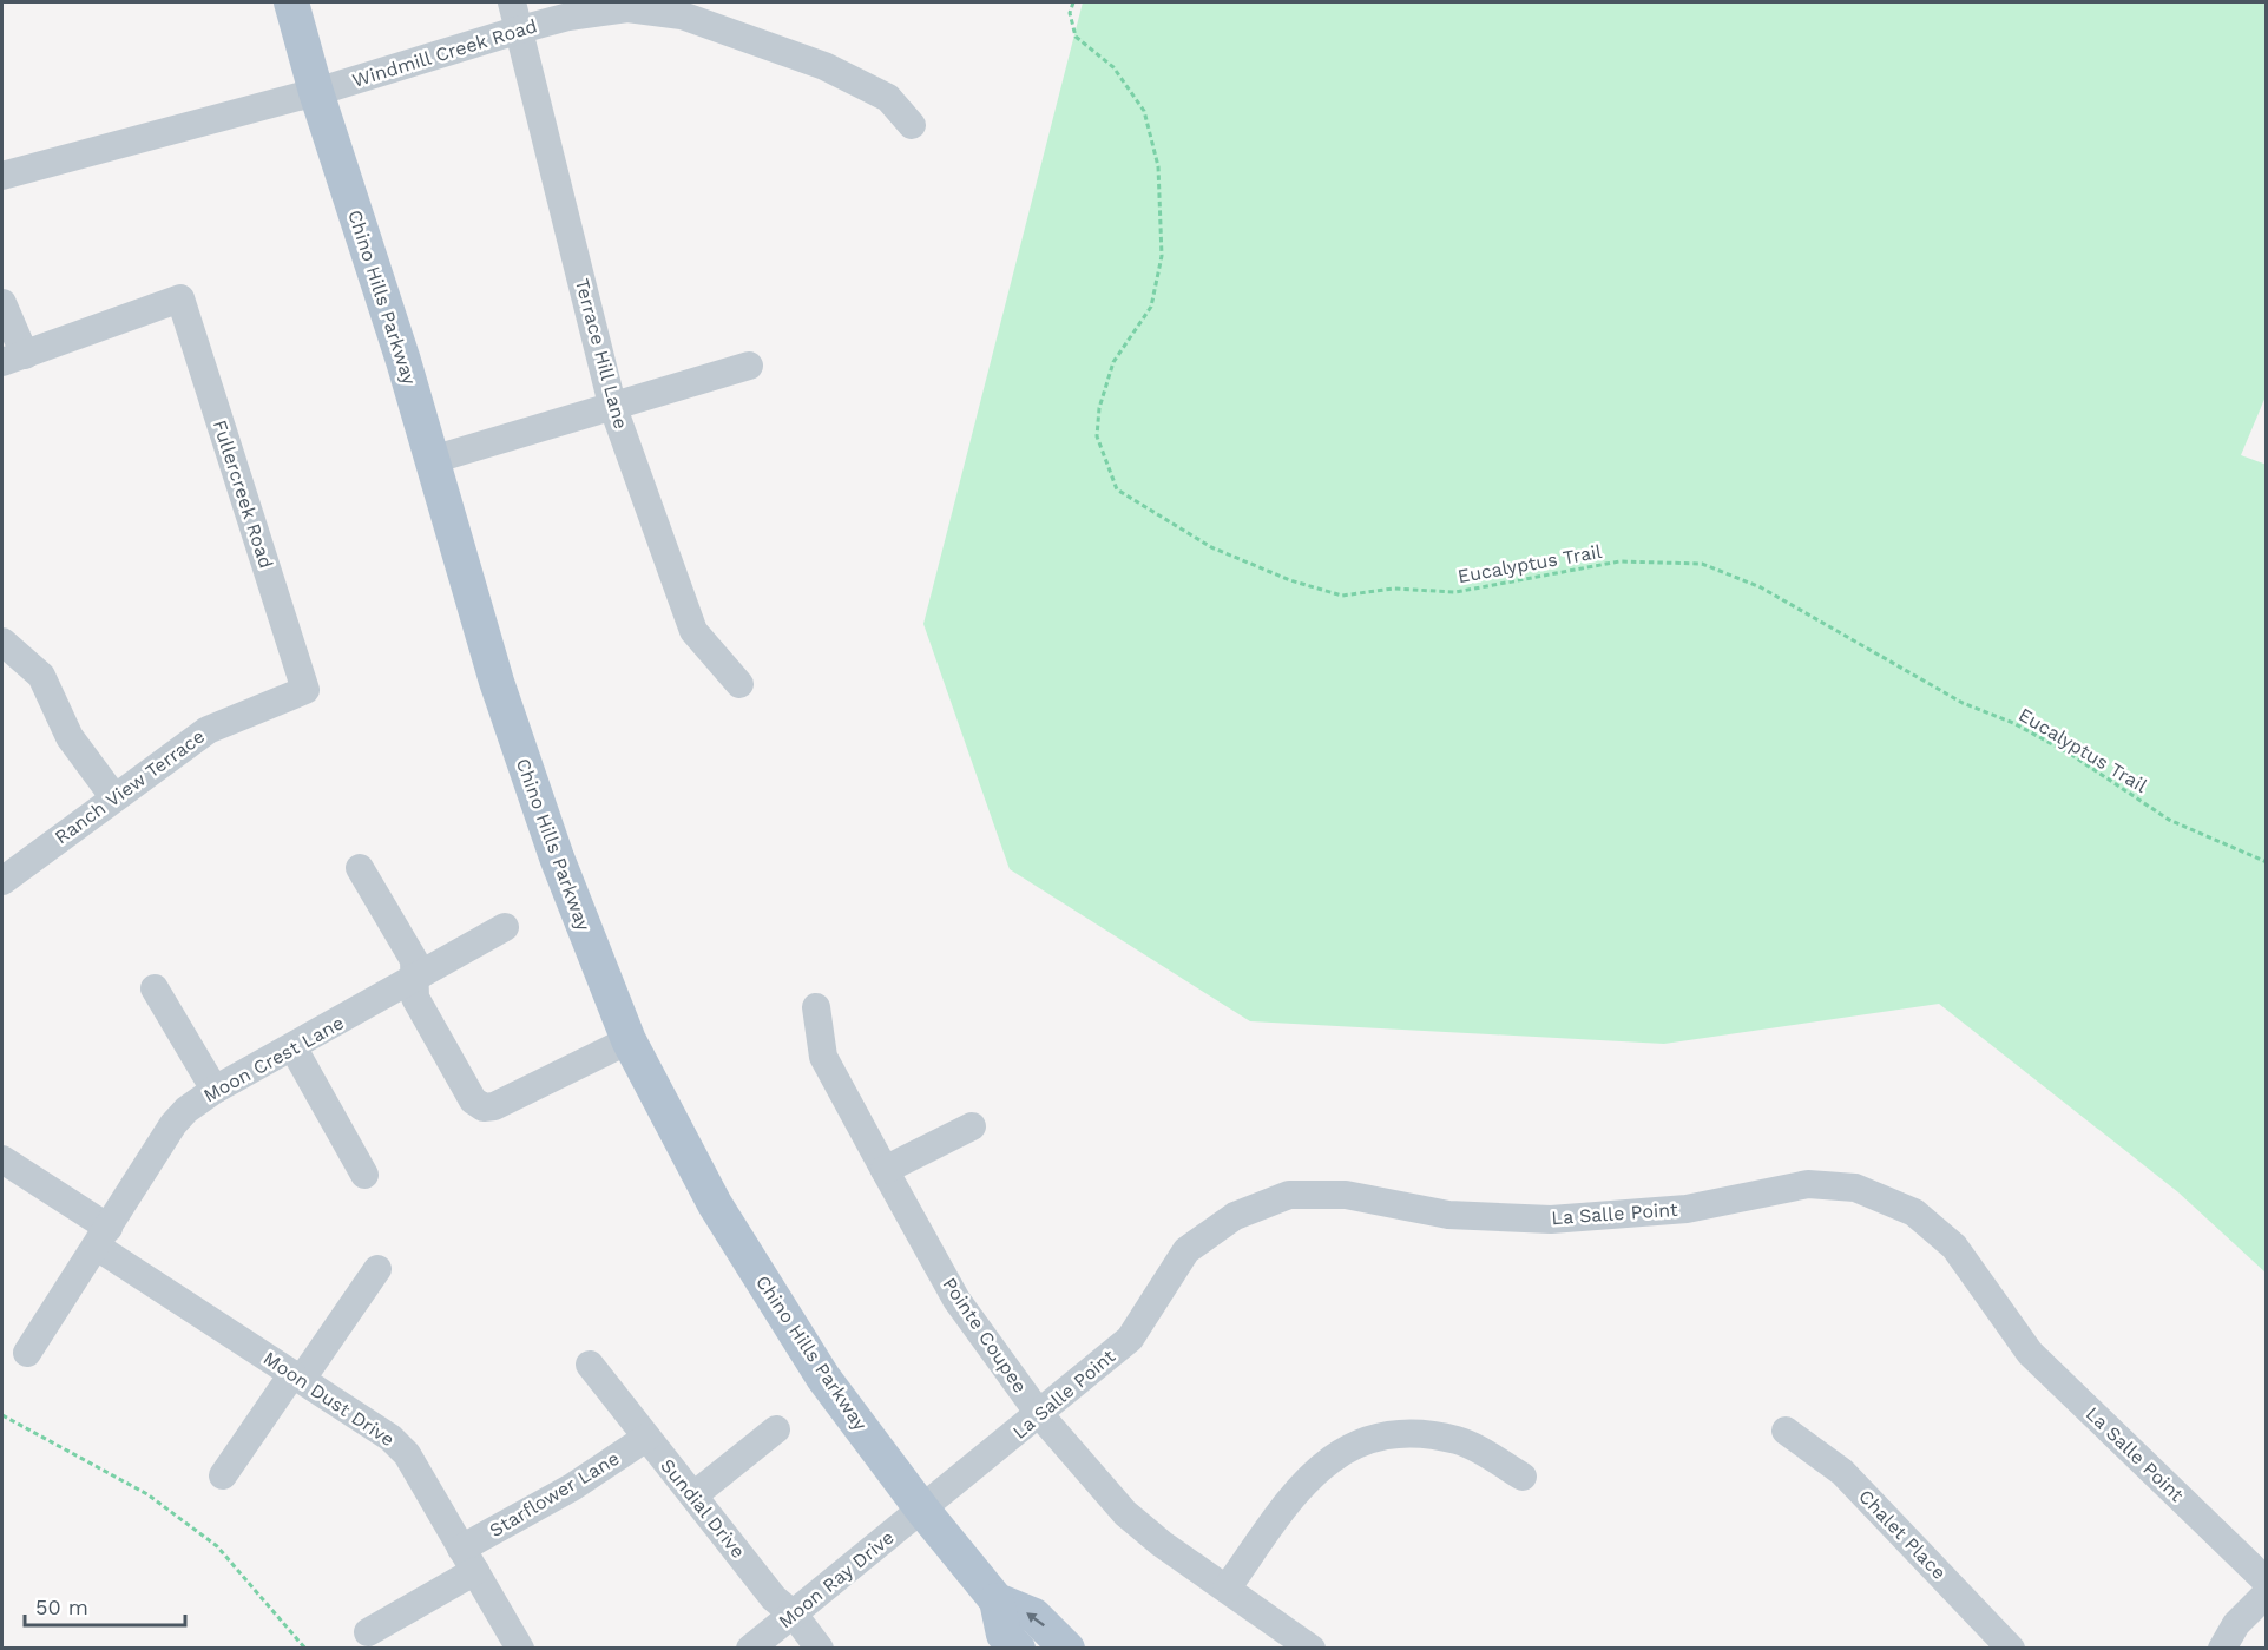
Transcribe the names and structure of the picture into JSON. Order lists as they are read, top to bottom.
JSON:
{
  "streets": {
    "main road": ["Chino Hills Parkway"],
    "street": [
      "Windmill Creek Road",
      "Terrace Hill Lane",
      "Fullercreek Road",
      "Ranch View Terrace",
      "Moon Crest Lane",
      "La Salle Point",
      "Pointe Coupee",
      "Moon Dust Drive",
      "Starflower Lane",
      "Sundial Drive",
      "Chalet Place",
      "Moon Ray Drive"
    ],
    "path": ["Eucalyptus Trail"]
  },
  "crossings": [
    ["Windmill Creek Road", "Chino Hills Parkway"],
    ["Windmill Creek Road", "Terrace Hill Lane"],
    ["Chino Hills Parkway", "La Salle Point"],
    ["Chino Hills Parkway", "Moon Ray Drive"],
    ["Fullercreek Road", "Ranch View Terrace"],
    ["Moon Crest Lane", "Moon Dust Drive"],
    ["La Salle Point", "Pointe Coupee"],
    ["La Salle Point", "Moon Ray Drive"],
    ["Moon Dust Drive", "Starflower Lane"],
    ["Starflower Lane", "Sundial Drive"],
    ["Sundial Drive", "Moon Ray Drive"]
  ],
  "scale_bar": "50 m"
}
